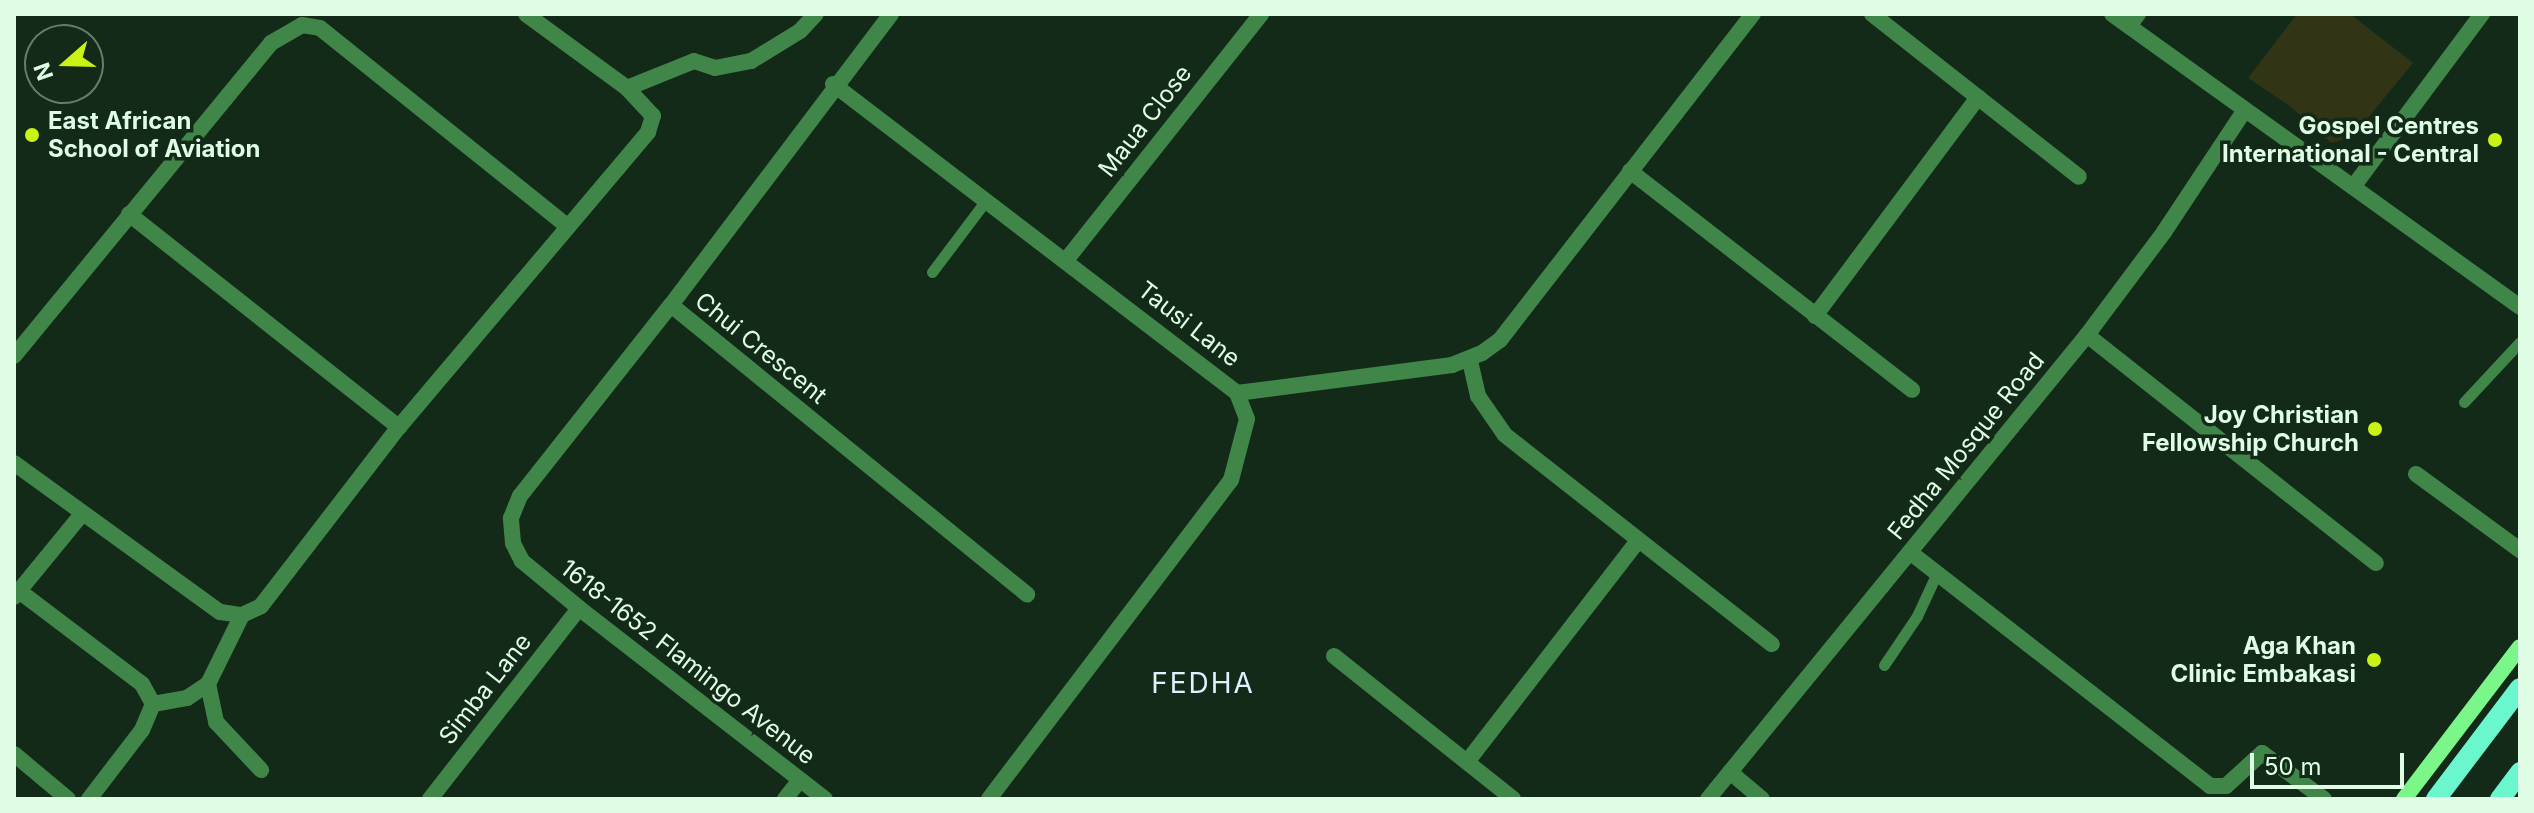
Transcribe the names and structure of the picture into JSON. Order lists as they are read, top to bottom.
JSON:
{
  "streets": {
    "street": [
      "Maua Close",
      "Tausi Lane",
      "Chui Crescent",
      "Fedha Mosque Road",
      "1618-1652 Flamingo Avenue",
      "Simba Lane"
    ]
  },
  "crossings": [
    ["Maua Close", "Tausi Lane"],
    ["Chui Crescent", "1618-1652 Flamingo Avenue"],
    ["1618-1652 Flamingo Avenue", "Simba Lane"]
  ],
  "districts": ["FEDHA"],
  "places": [
    "East African School of Aviation",
    "Gospel Centres International - Central",
    "Joy Christian Fellowship Church",
    "Aga Khan Clinic Embakasi"
  ],
  "scale_bar": "50 m",
  "north": "left"
}
